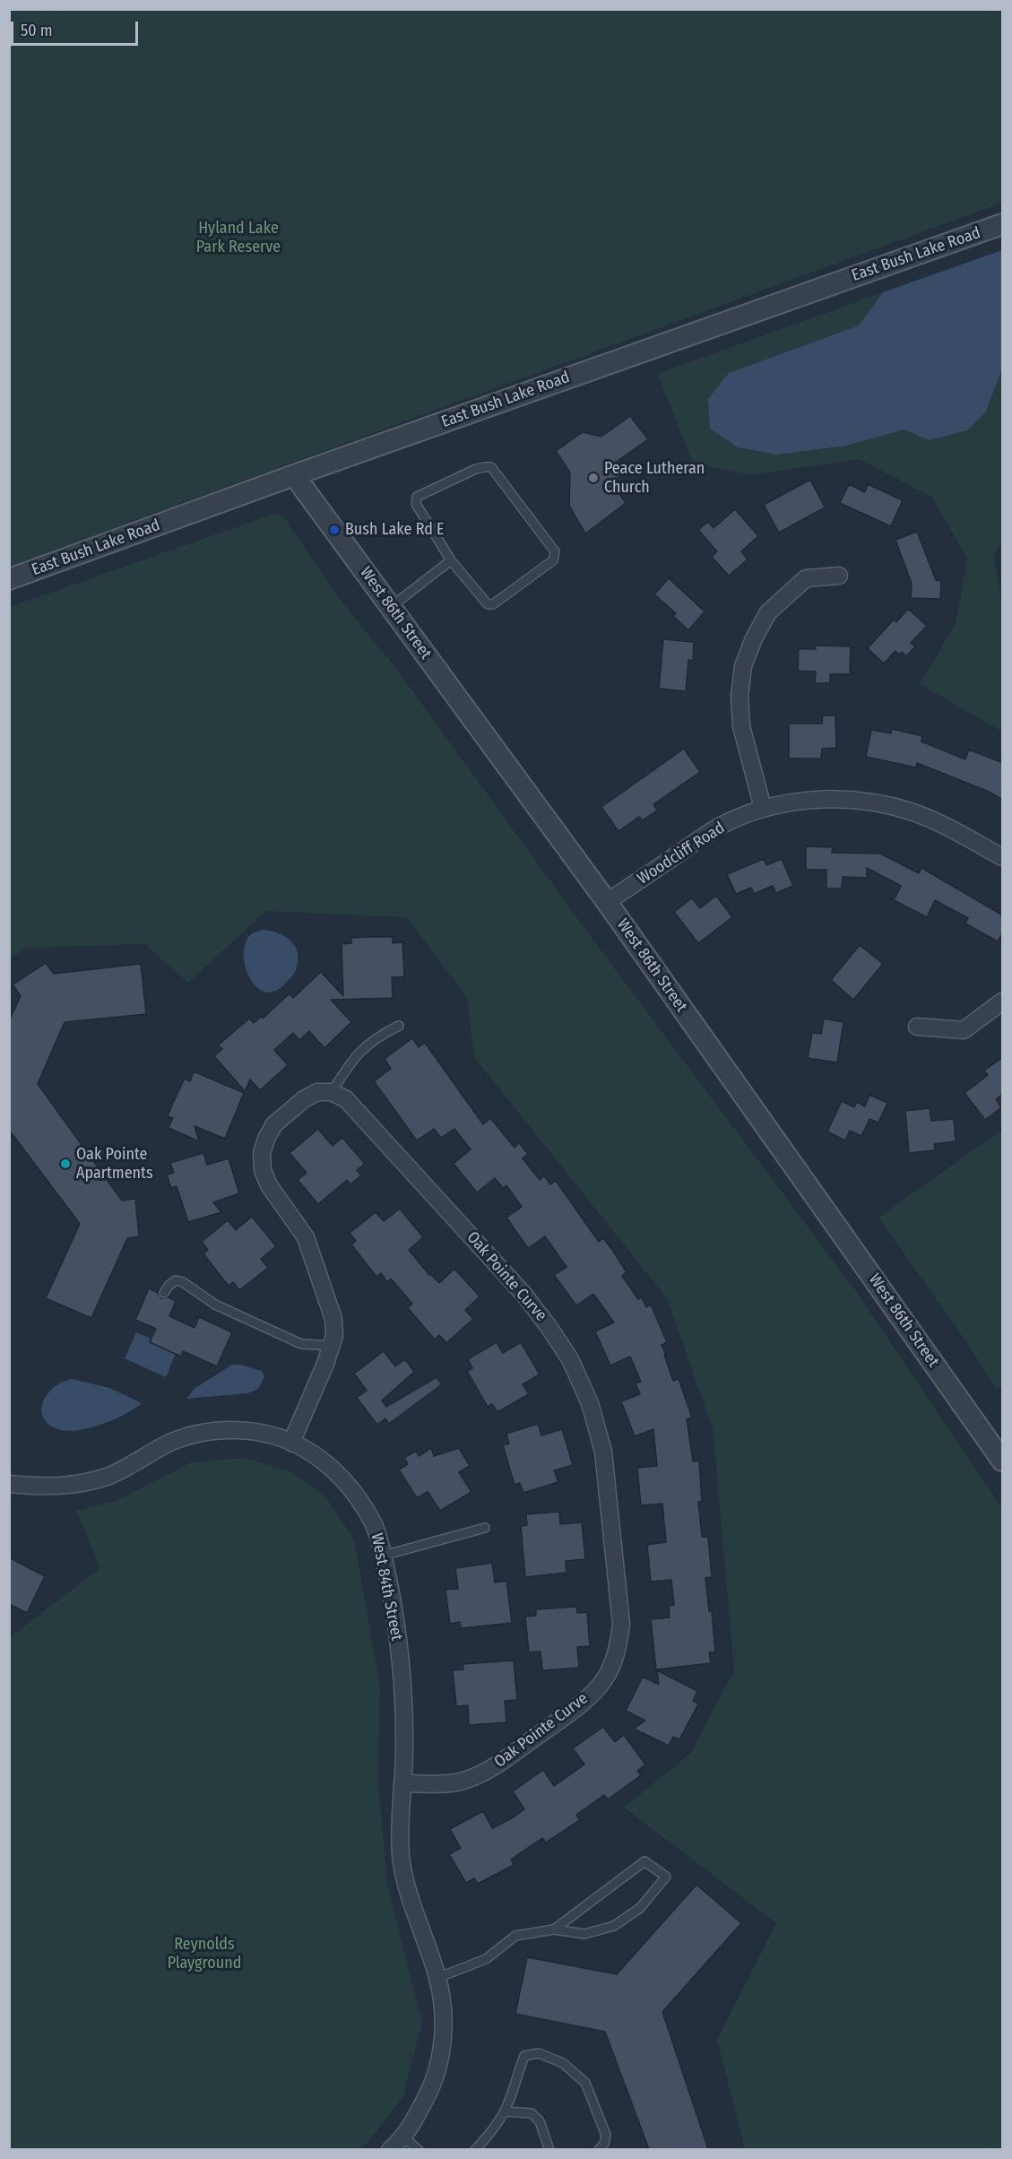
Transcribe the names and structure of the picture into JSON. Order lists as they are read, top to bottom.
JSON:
{
  "streets": {
    "street": [
      "East Bush Lake Road",
      "West 86th Street",
      "Woodcliff Road",
      "Oak Pointe Curve",
      "West 84th Street"
    ]
  },
  "crossings": [
    ["East Bush Lake Road", "West 86th Street"],
    ["West 86th Street", "Woodcliff Road"],
    ["Oak Pointe Curve", "West 84th Street"]
  ],
  "parks": ["Hyland Lake Park Reserve", "Reynolds Playground"],
  "places": ["Peace Lutheran Church", "Bush Lake Rd E", "Oak Pointe Apartments"],
  "scale_bar": "50 m"
}
